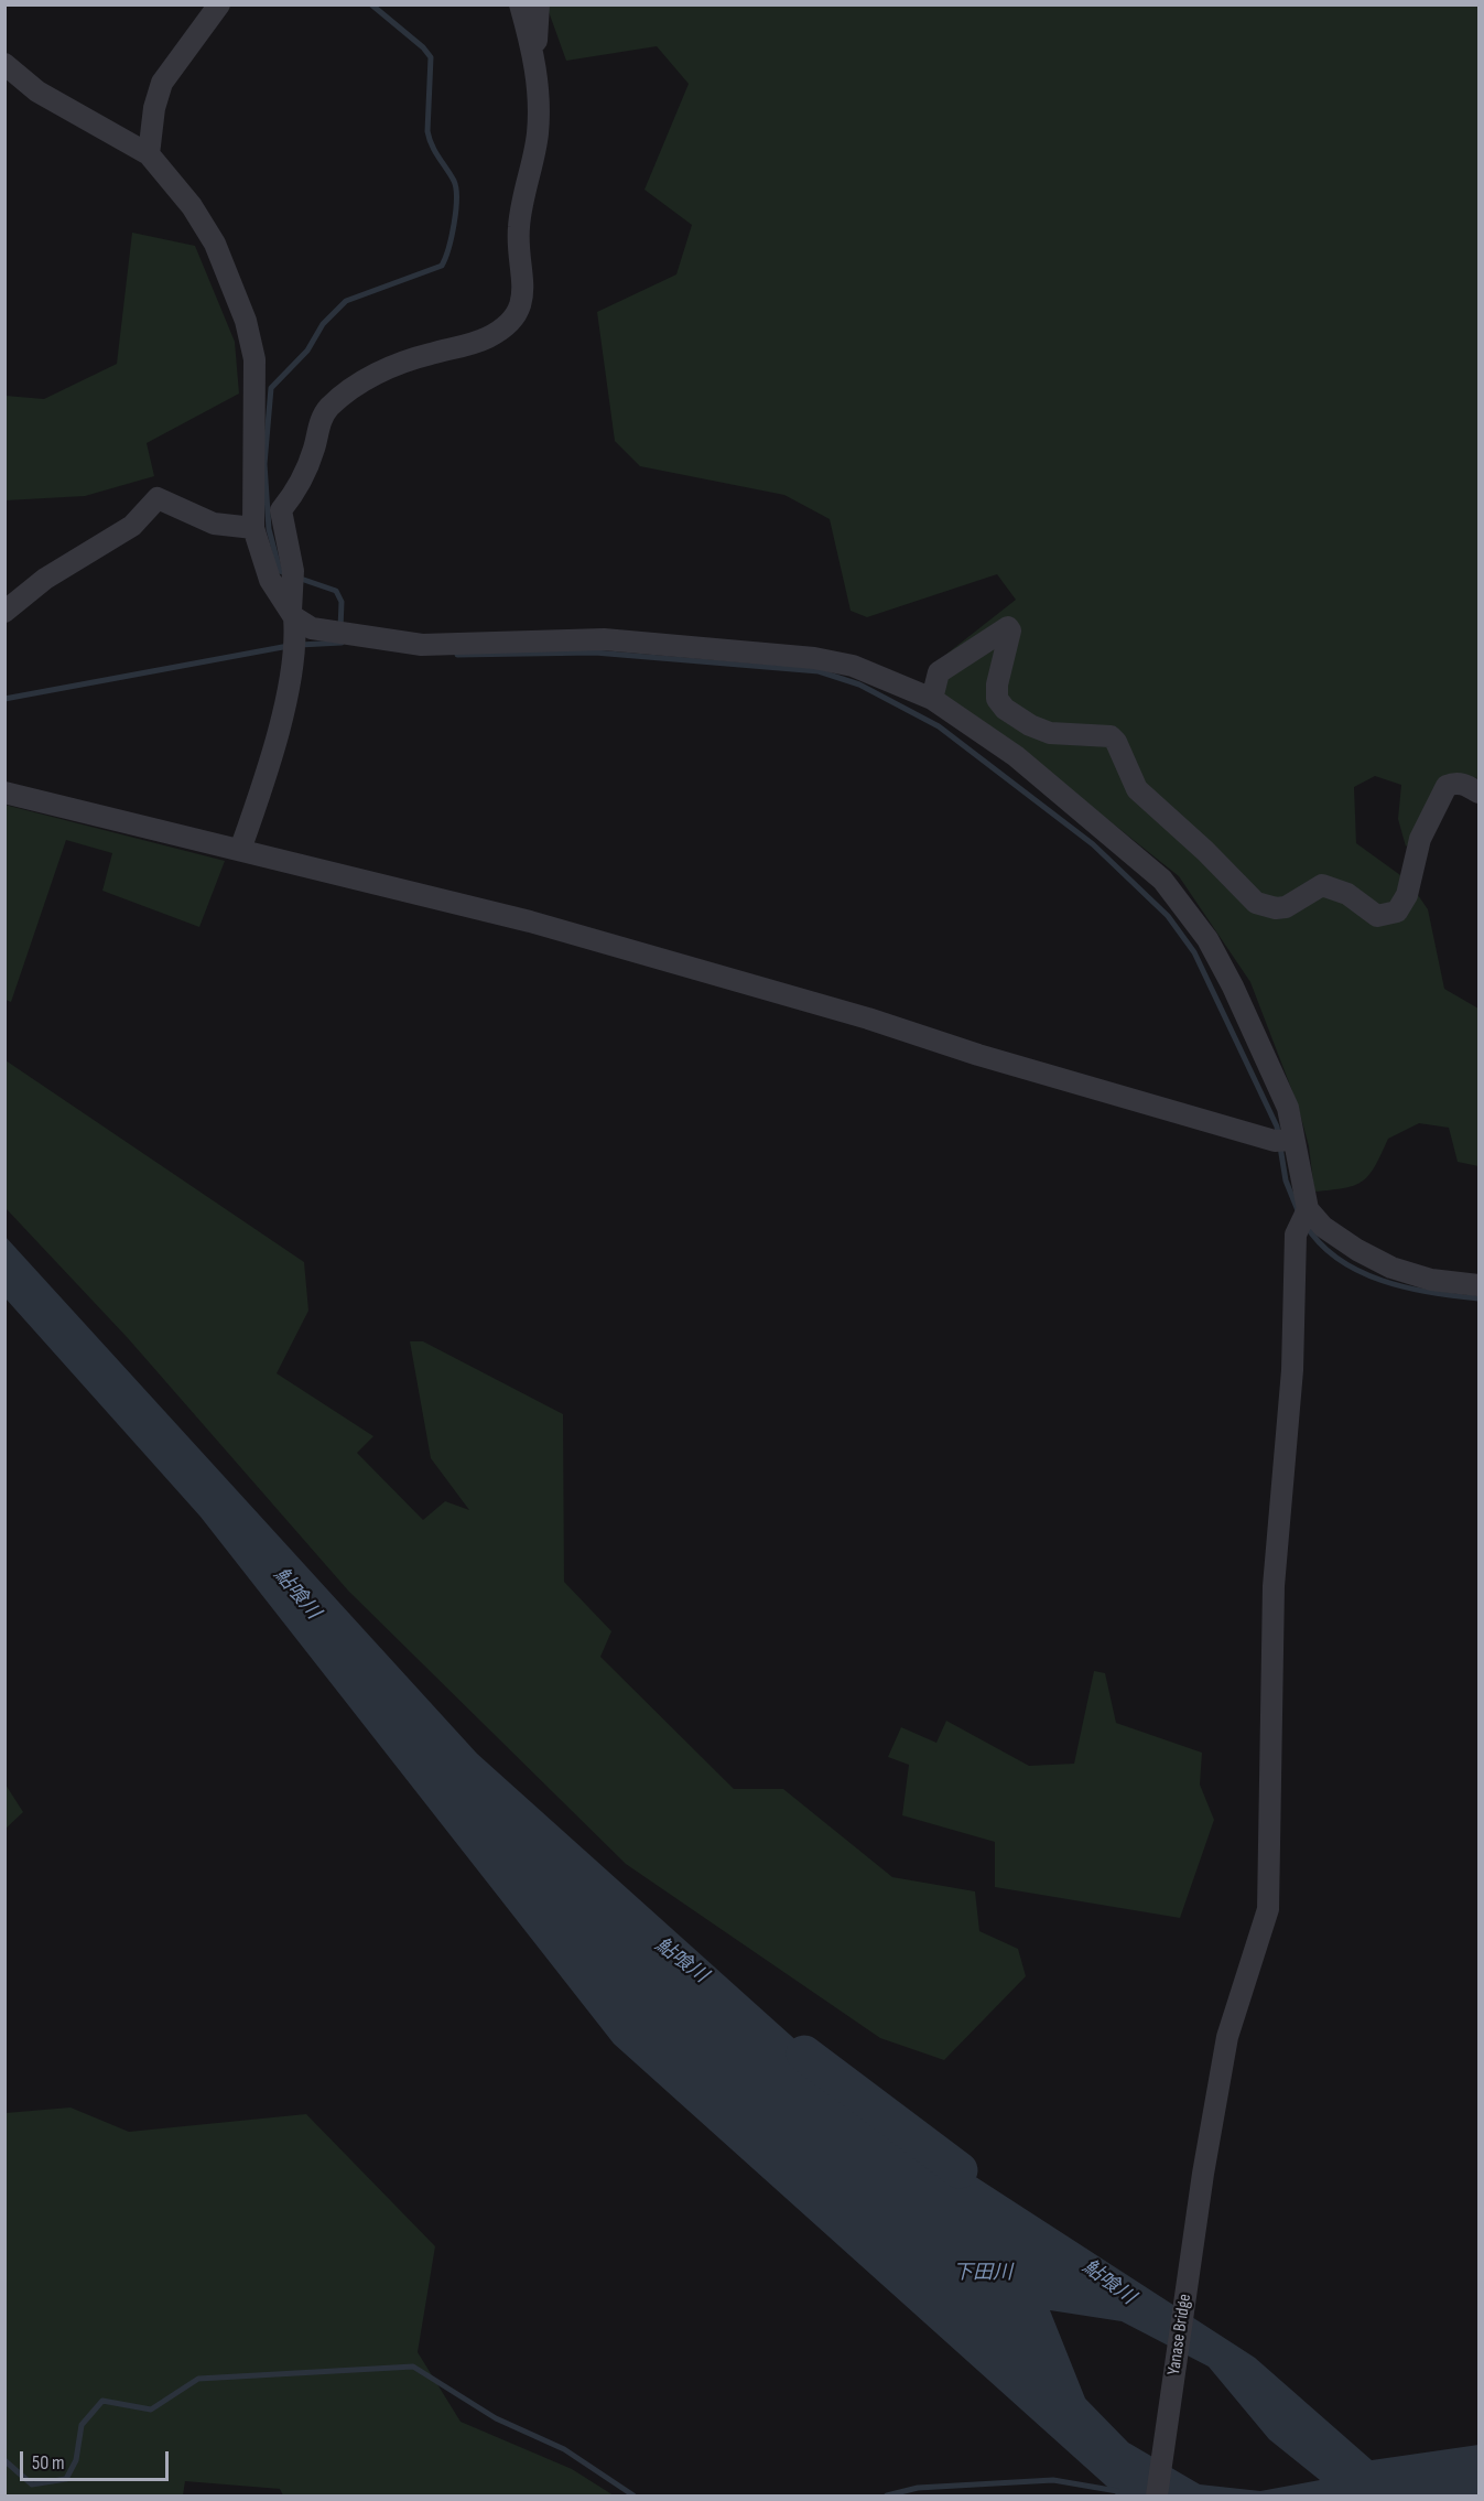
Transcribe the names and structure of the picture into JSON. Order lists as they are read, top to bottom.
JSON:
{
  "streets": {
    "street": ["Yanase Bridge"]
  },
  "water": ["鮎喰川", "下田川"],
  "scale_bar": "50 m"
}
